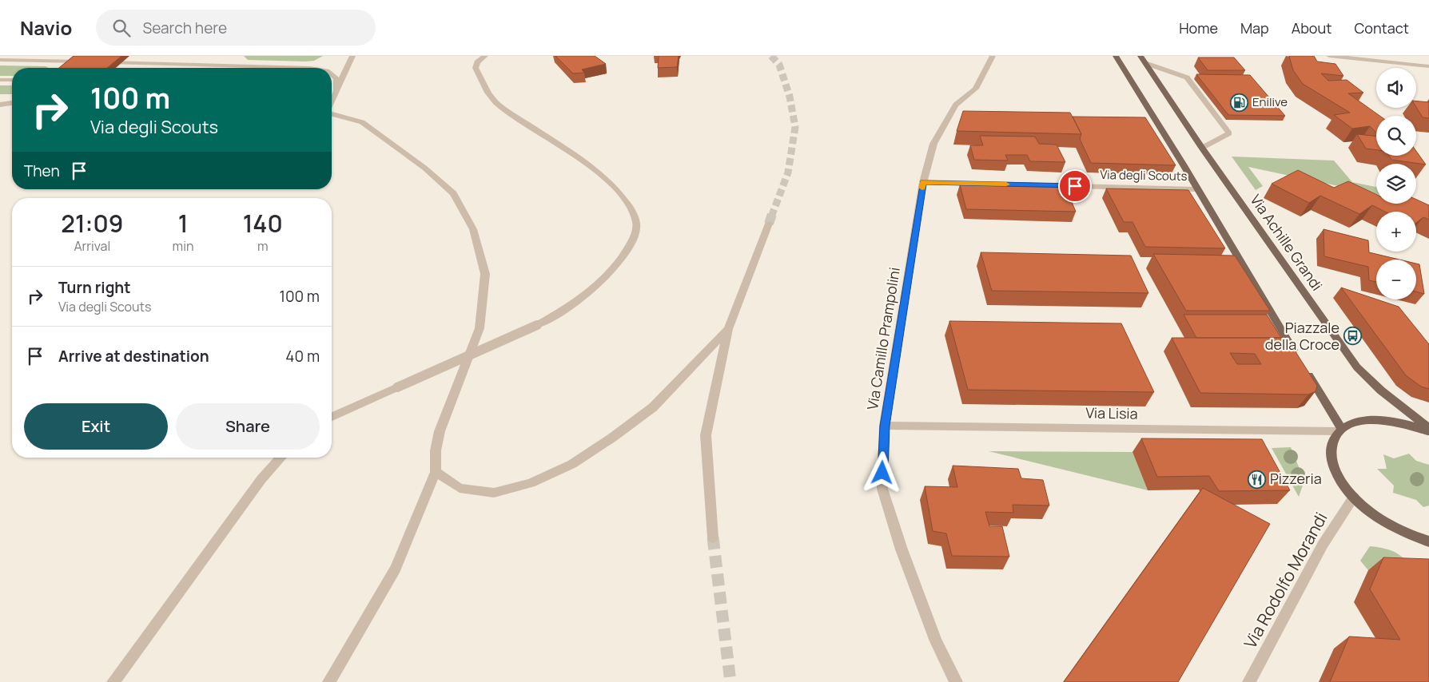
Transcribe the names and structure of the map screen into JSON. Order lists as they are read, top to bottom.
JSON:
{
  "streets": {
    "main road": ["Via Achille Grandi"],
    "street": [
      "Via degli Scouts",
      "Via Camillo Prampolini",
      "Via Lisia",
      "Via Rodolfo Morandi"
    ]
  },
  "crossings": [
    ["Via degli Scouts", "Via Camillo Prampolini"],
    ["Via Camillo Prampolini", "Via Lisia"]
  ],
  "places": {
    "fuel station": ["Enilive"],
    "bus stop": ["Piazzale della Croce"],
    "restaurant": ["Pizzeria"]
  },
  "page": {
    "header": "Navio",
    "search": "Search here",
    "nav": [
      "Home",
      "Map",
      "About",
      "Contact"
    ],
    "map_buttons": ["+", "−"],
    "turn": ["100 m", "Via degli Scouts"],
    "then": "Then",
    "eta": [
      "21:09",
      "Arrival",
      "1",
      "min",
      "140",
      "m"
    ],
    "list": [
      {
        "name": "Turn right",
        "note": "Via degli Scouts",
        "value": "100 m"
      },
      {
        "name": "Arrive at destination",
        "value": "40 m"
      }
    ],
    "buttons": ["Exit", "Share"]
  }
}
